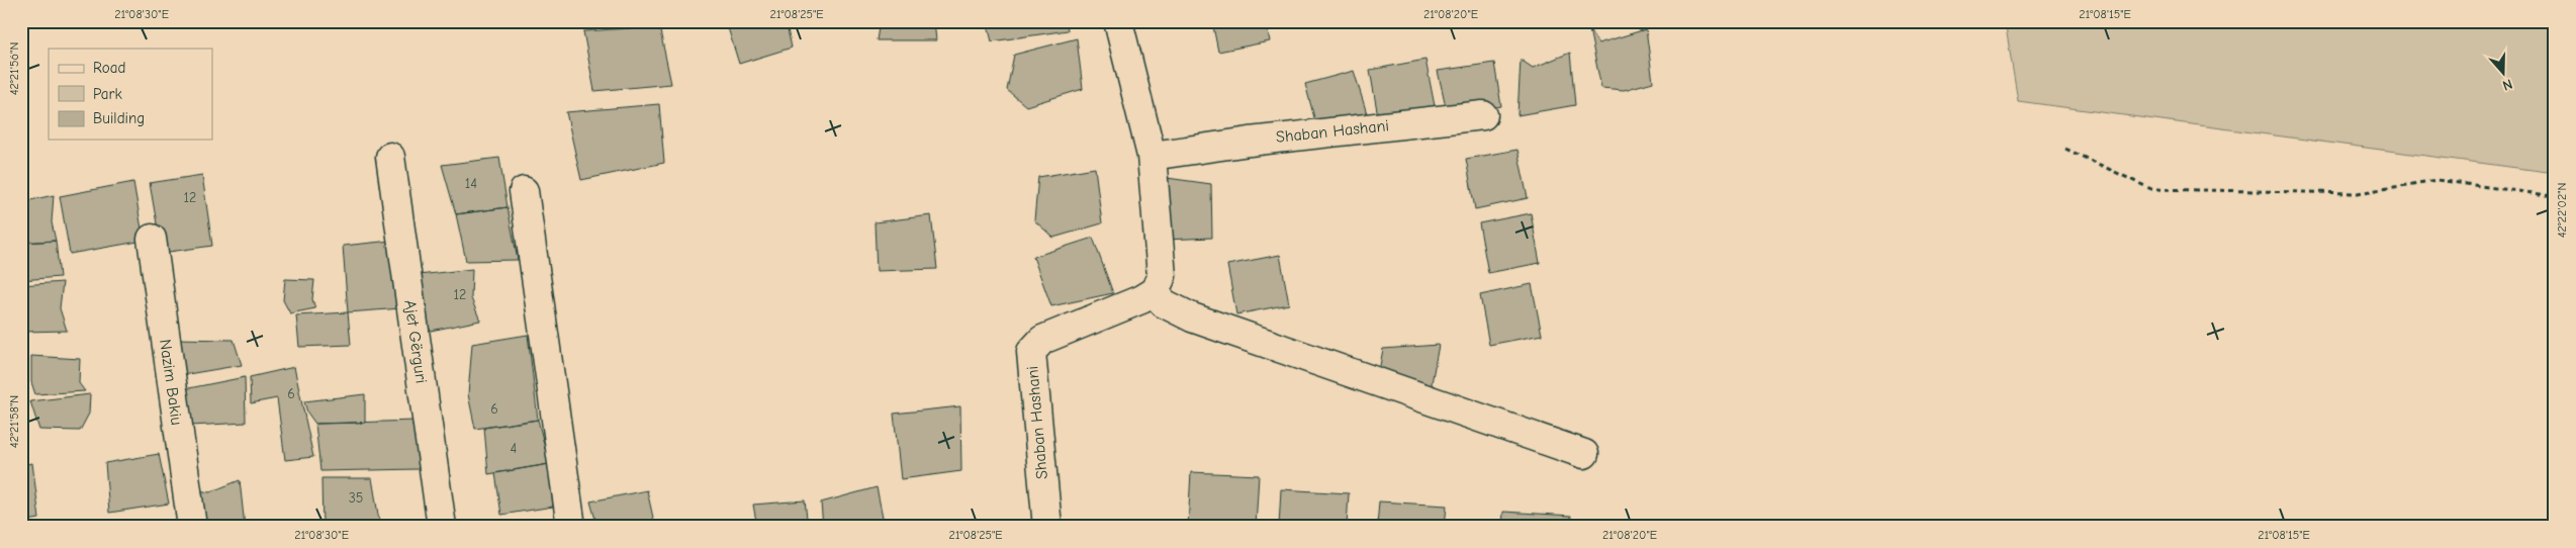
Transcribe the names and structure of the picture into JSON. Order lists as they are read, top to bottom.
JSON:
{
  "streets": {
    "street": ["Shaban Hashani", "Ajet Gërguri", "Nazim Bakiu"]
  },
  "house_numbers": [
    "14",
    "12",
    "12",
    "6",
    "6",
    "4",
    "35"
  ],
  "legend": ["Road", "Park", "Building"],
  "north": "bottom",
  "coordinates": [
    "21°08'30\"E",
    "21°08'25\"E",
    "21°08'20\"E",
    "21°08'15\"E",
    "42°21'56\"N",
    "42°22'02\"N",
    "42°21'58\"N"
  ]
}
